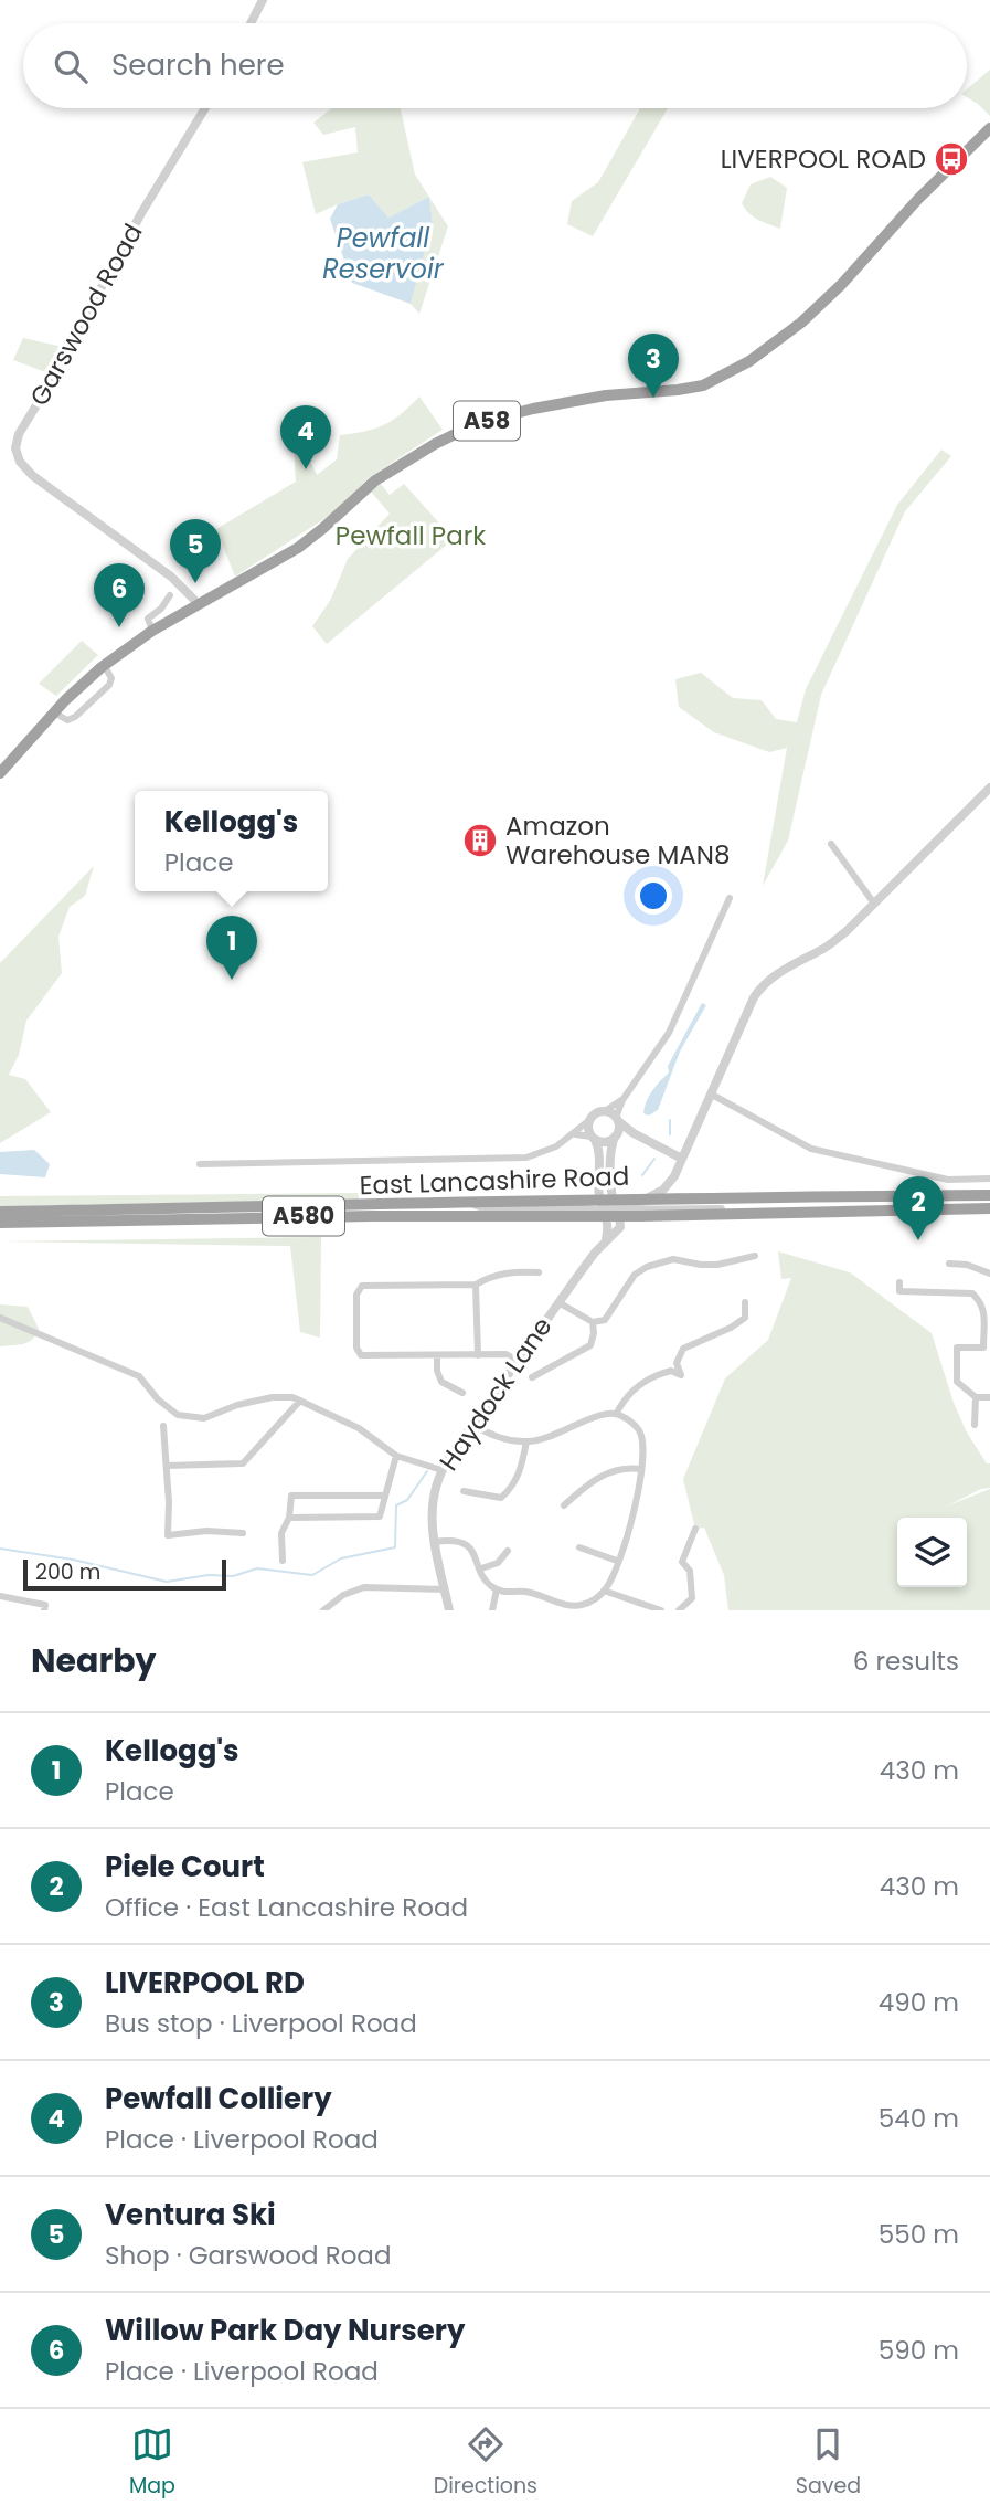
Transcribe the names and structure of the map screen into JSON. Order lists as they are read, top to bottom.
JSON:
{
  "streets": {
    "highway": ["A58", "East Lancashire Road", "A580"],
    "street": ["Garswood Road", "Haydock Lane"]
  },
  "crossings": [
    ["Garswood Road", "A58"],
    ["East Lancashire Road", "Haydock Lane"]
  ],
  "water": ["Pewfall Reservoir"],
  "parks": ["Pewfall Park"],
  "places": {
    "bus stop": ["LIVERPOOL ROAD"],
    "building": ["Amazon Warehouse MAN8"]
  },
  "scale_bar": "200 m",
  "page": {
    "search": "Search here",
    "pins": [
      "3",
      "4",
      "5",
      "6",
      "1",
      "2"
    ],
    "popup": ["Kellogg's", "Place"],
    "scale": "200 m",
    "heading": ["Nearby", "6 results"],
    "list": [
      {
        "mark": "1",
        "name": "Kellogg's",
        "note": "Place",
        "value": "430 m"
      },
      {
        "mark": "2",
        "name": "Piele Court",
        "note": "Office · East Lancashire Road",
        "value": "430 m"
      },
      {
        "mark": "3",
        "name": "LIVERPOOL RD",
        "note": "Bus stop · Liverpool Road",
        "value": "490 m"
      },
      {
        "mark": "4",
        "name": "Pewfall Colliery",
        "note": "Place · Liverpool Road",
        "value": "540 m"
      },
      {
        "mark": "5",
        "name": "Ventura Ski",
        "note": "Shop · Garswood Road",
        "value": "550 m"
      },
      {
        "mark": "6",
        "name": "Willow Park Day Nursery",
        "note": "Place · Liverpool Road",
        "value": "590 m"
      }
    ],
    "nav": ["Map", "Directions", "Saved"]
  }
}
